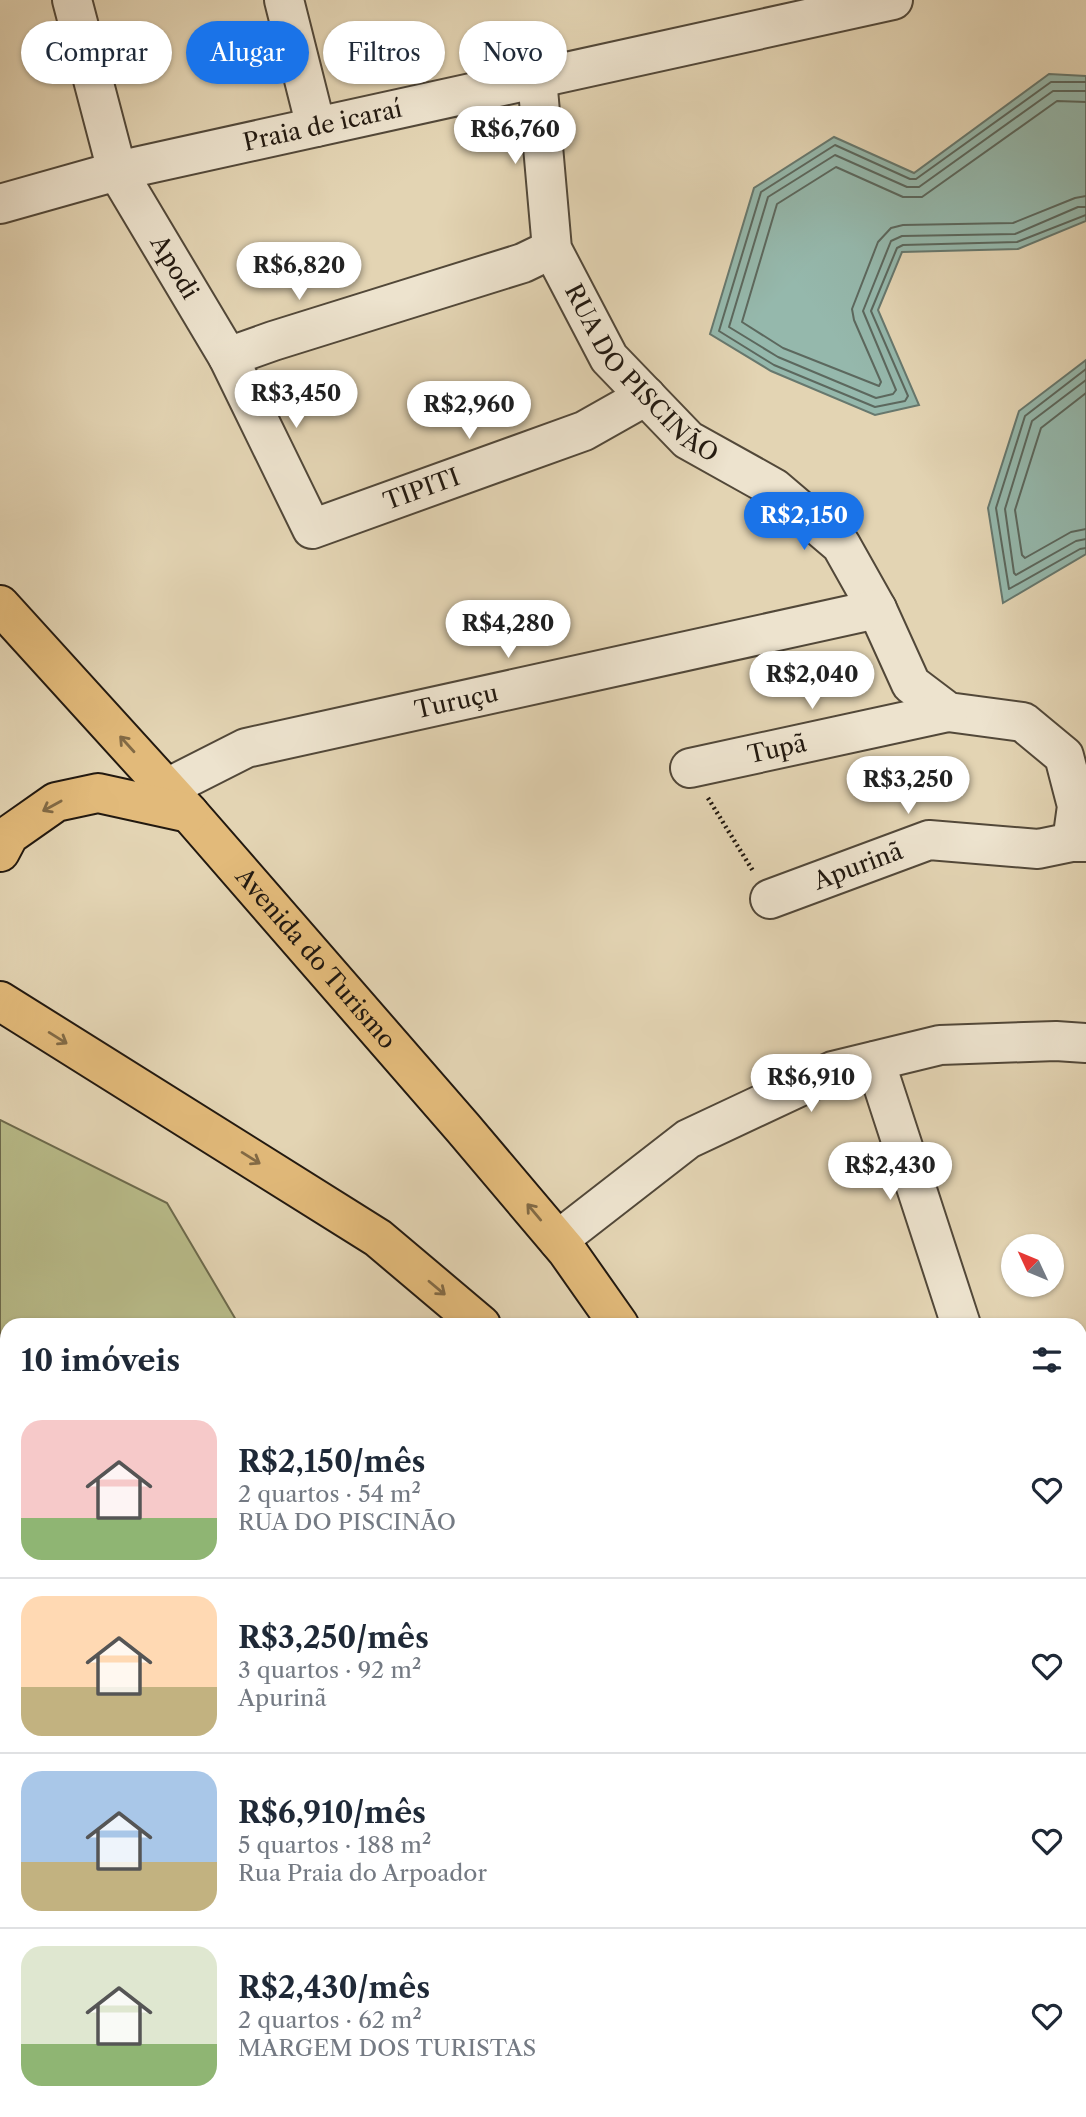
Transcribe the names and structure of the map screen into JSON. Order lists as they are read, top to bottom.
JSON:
{
  "streets": {
    "highway": ["Avenida do Turismo"],
    "street": [
      "Praia de icaraí",
      "Apodi",
      "RUA DO PISCINÃO",
      "TIPITI",
      "Turuçu",
      "Tupã",
      "Apurinã"
    ]
  },
  "crossings": [
    ["Praia de icaraí", "Apodi"],
    ["Apodi", "TIPITI"],
    ["RUA DO PISCINÃO", "TIPITI"],
    ["RUA DO PISCINÃO", "Turuçu"],
    ["RUA DO PISCINÃO", "Tupã"],
    ["RUA DO PISCINÃO", "Apurinã"],
    ["Turuçu", "Avenida do Turismo"]
  ],
  "north": "top left",
  "page": {
    "chip": [
      "Comprar",
      "Alugar",
      "Filtros",
      "Novo"
    ],
    "price": [
      "R$6,760",
      "R$6,820",
      "R$3,450",
      "R$2,960",
      "R$2,150",
      "R$4,280",
      "R$2,040",
      "R$3,250",
      "R$6,910",
      "R$2,430"
    ],
    "heading": "10 imóveis",
    "list": [
      {
        "name": "R$2,150/mês",
        "note": "2 quartos · 54 m² · RUA DO PISCINÃO"
      },
      {
        "name": "R$3,250/mês",
        "note": "3 quartos · 92 m² · Apurinã"
      },
      {
        "name": "R$6,910/mês",
        "note": "5 quartos · 188 m² · Rua Praia do Arpoador"
      },
      {
        "name": "R$2,430/mês",
        "note": "2 quartos · 62 m² · MARGEM DOS TURISTAS"
      }
    ]
  }
}
